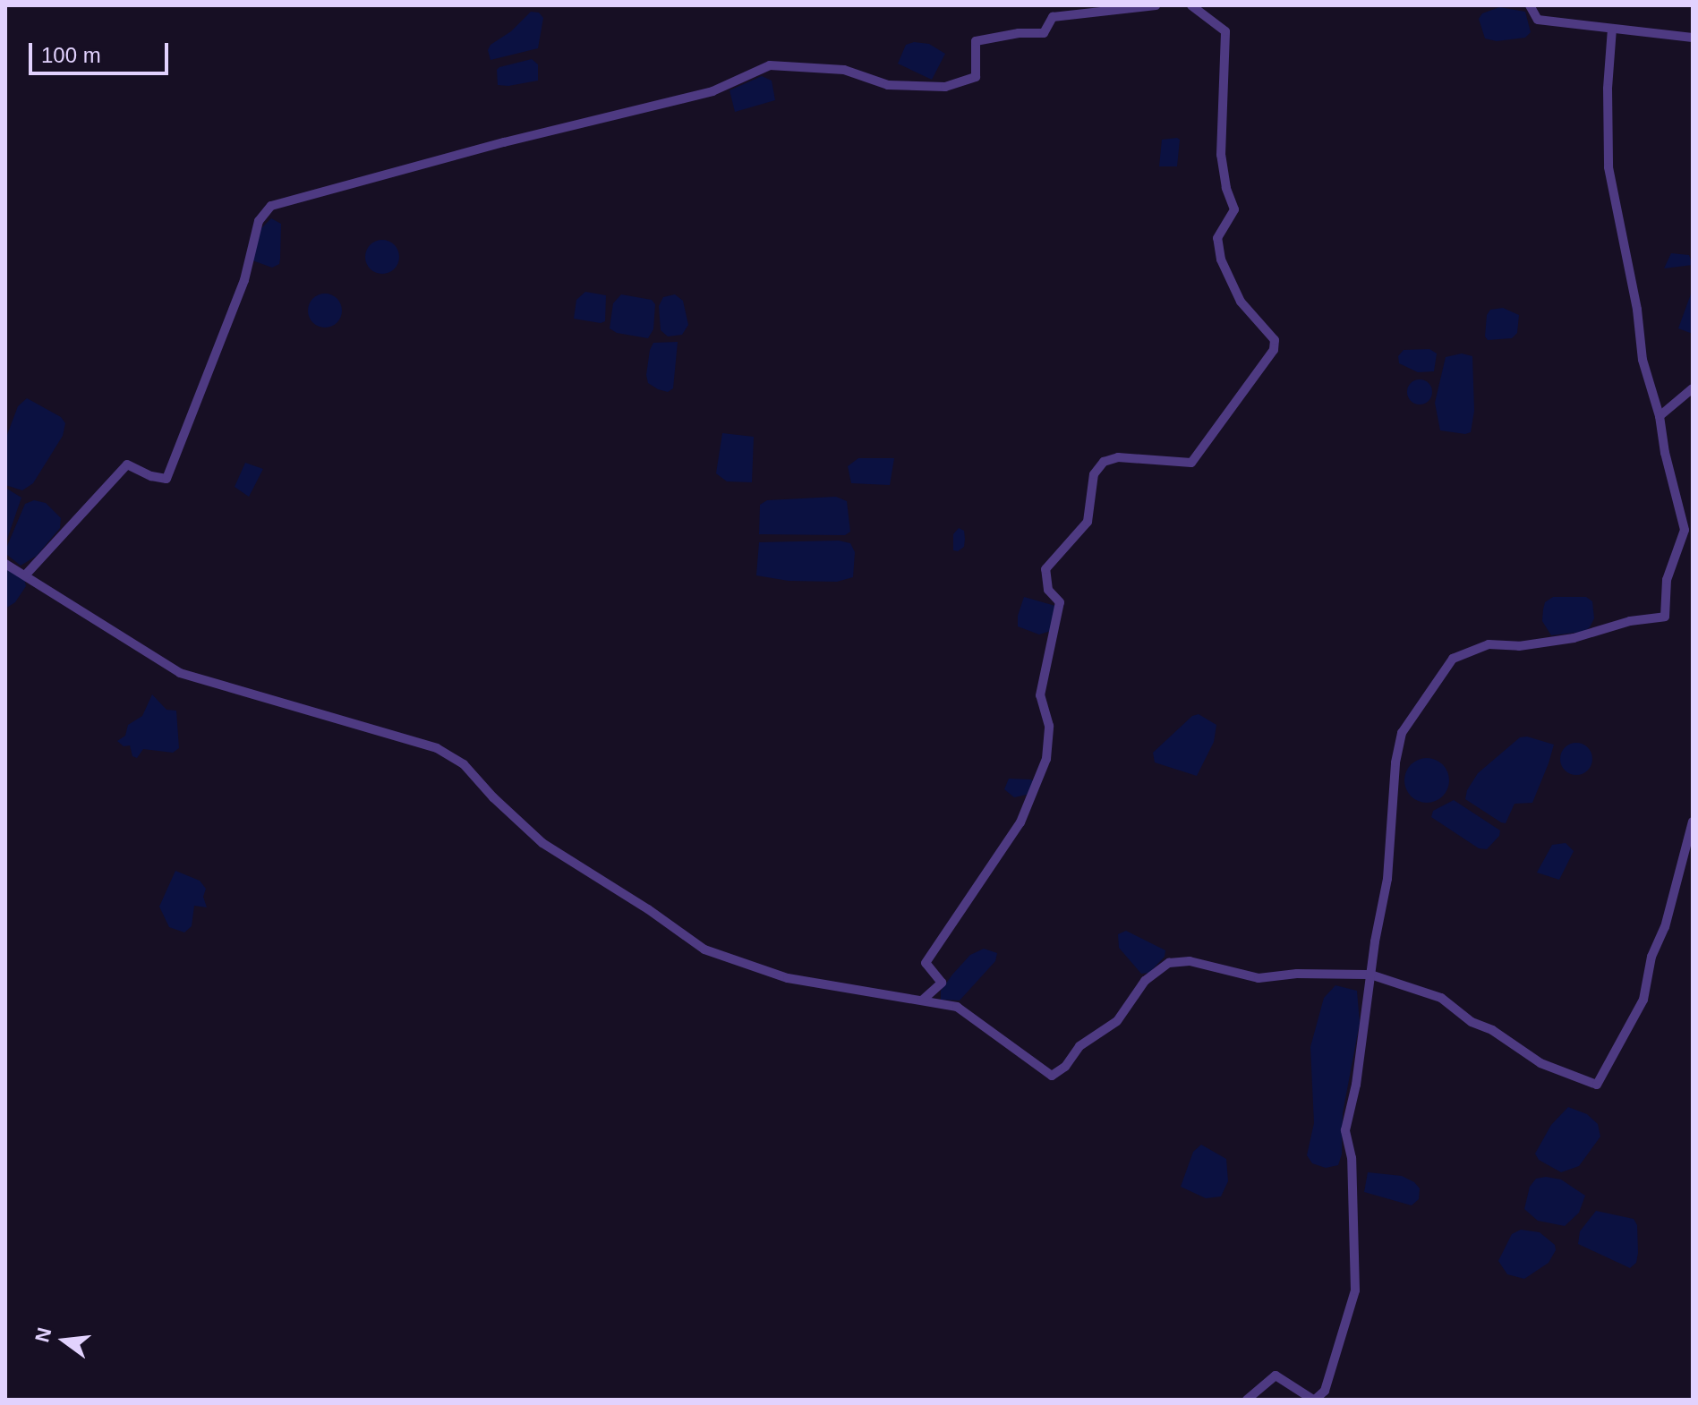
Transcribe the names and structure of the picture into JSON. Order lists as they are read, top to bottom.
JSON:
{
  "scale_bar": "100 m",
  "north": "left"
}
